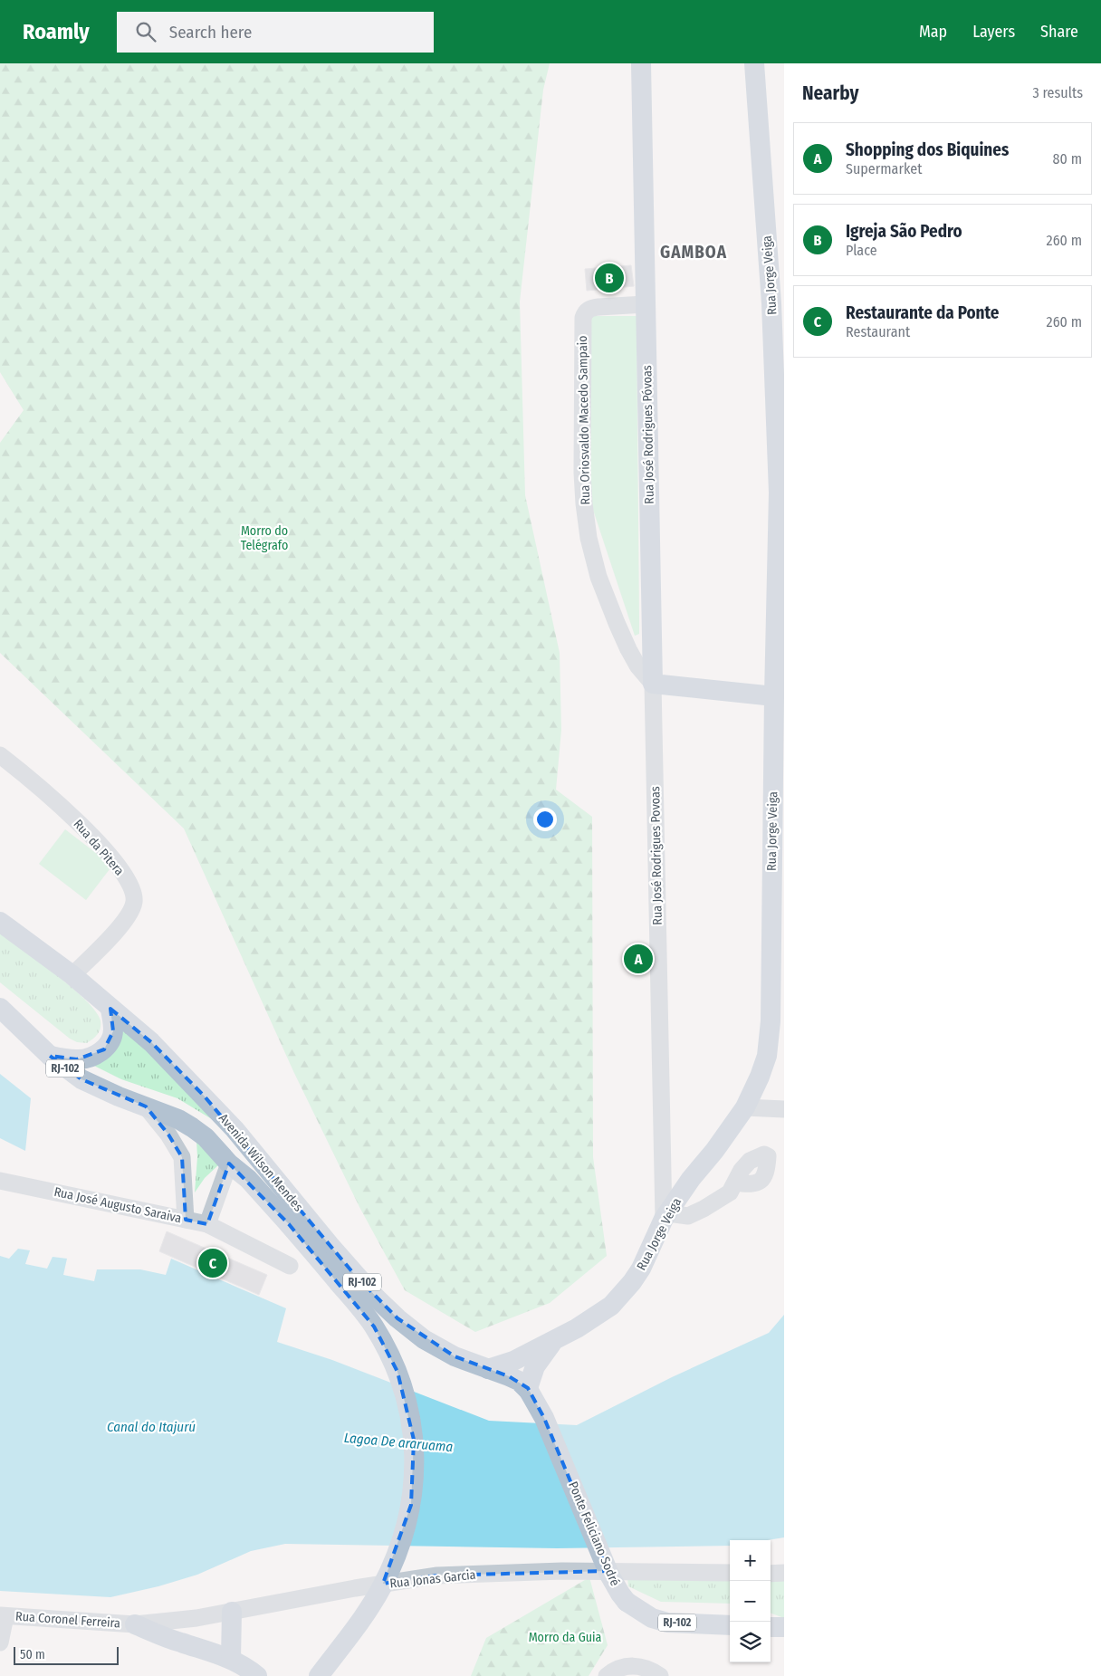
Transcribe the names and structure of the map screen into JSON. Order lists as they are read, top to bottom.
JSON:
{
  "streets": {
    "main road": [
      "Rua Jorge Veiga",
      "Rua José Rodrigues Póvoas",
      "RJ-102",
      "Avenida Wilson Mendes",
      "Ponte Feliciano Sodré"
    ],
    "street": [
      "Rua Oriosvaldo Macedo Sampaio",
      "Rua da Pitera",
      "Rua José Rodrigues Povoas",
      "Rua José Augusto Saraiva",
      "Rua Jonas Garcia",
      "Rua Coronel Ferreira"
    ]
  },
  "crossings": [
    ["Rua Jorge Veiga", "Rua José Rodrigues Povoas"],
    ["Rua Jorge Veiga", "Avenida Wilson Mendes"],
    ["Rua Oriosvaldo Macedo Sampaio", "Rua José Rodrigues Póvoas"],
    ["Rua Oriosvaldo Macedo Sampaio", "Rua José Rodrigues Povoas"],
    ["Rua José Rodrigues Póvoas", "Rua José Rodrigues Povoas"],
    ["Rua da Pitera", "Avenida Wilson Mendes"],
    ["Avenida Wilson Mendes", "Ponte Feliciano Sodré"],
    ["Rua Jonas Garcia", "Rua Coronel Ferreira"]
  ],
  "districts": ["GAMBOA"],
  "water": ["Canal do Itajurú", "Lagoa De araruama"],
  "parks": ["Morro do Telégrafo", "Morro da Guia"],
  "scale_bar": "50 m",
  "page": {
    "header": "Roamly",
    "search": "Search here",
    "nav": ["Map", "Layers", "Share"],
    "heading": ["Nearby", "3 results"],
    "list": [
      {
        "mark": "A",
        "name": "Shopping dos Biquines",
        "note": "Supermarket",
        "value": "80 m"
      },
      {
        "mark": "B",
        "name": "Igreja São Pedro",
        "note": "Place",
        "value": "260 m"
      },
      {
        "mark": "C",
        "name": "Restaurante da Ponte",
        "note": "Restaurant",
        "value": "260 m"
      }
    ],
    "pins": ["B", "A", "C"],
    "map_buttons": ["+", "−"],
    "scale": "50 m"
  }
}
